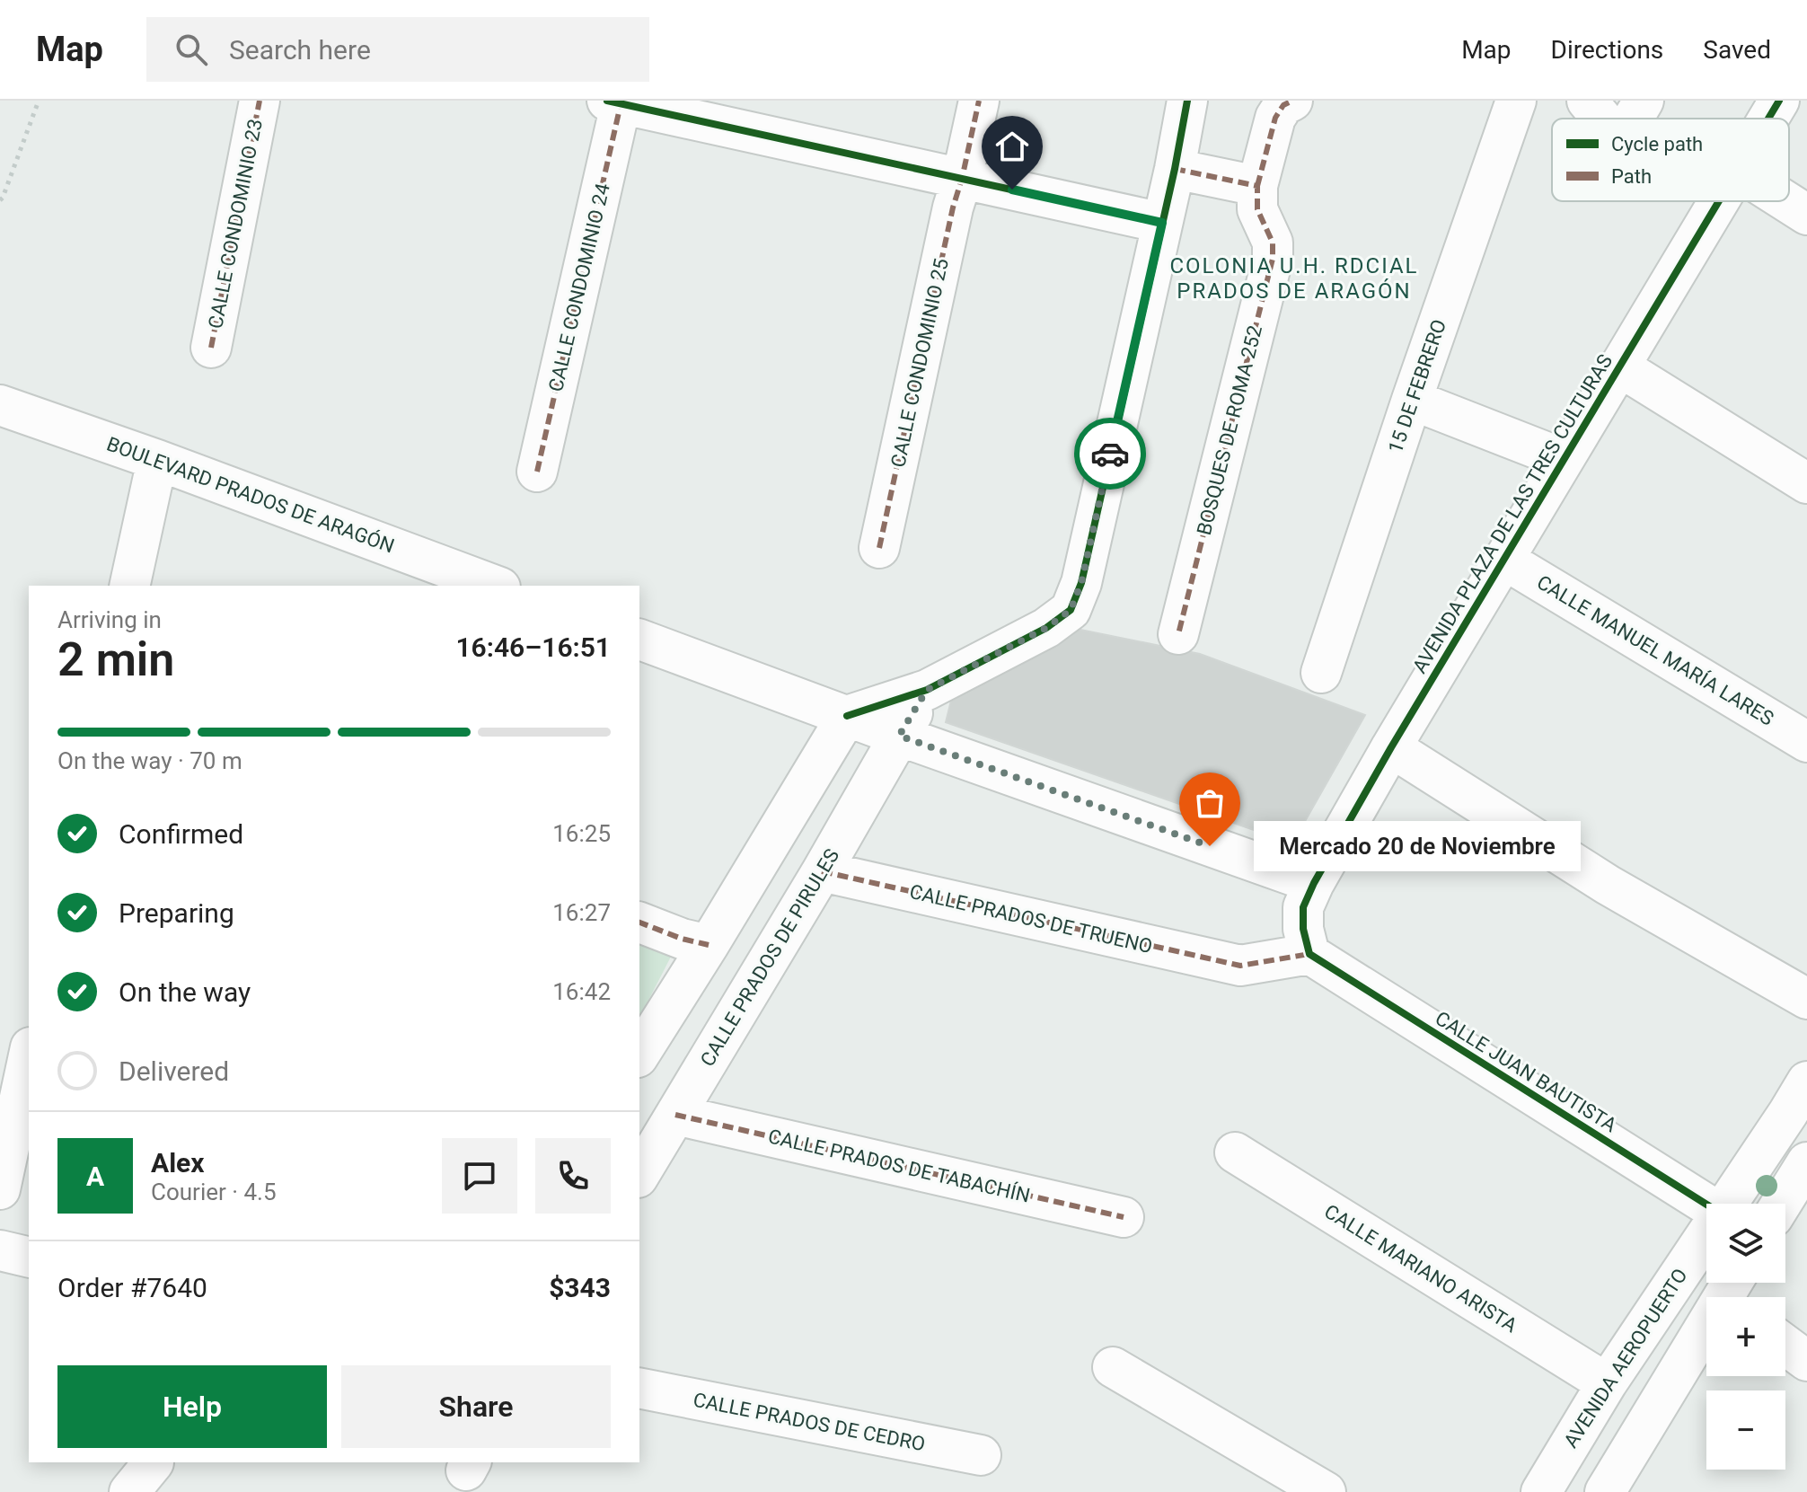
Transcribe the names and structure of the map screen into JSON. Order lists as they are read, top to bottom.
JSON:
{
  "streets": {
    "street": [
      "CALLE CONDOMINIO 23",
      "CALLE CONDOMINIO 24",
      "CALLE CONDOMINIO 25",
      "15 DE FEBRERO",
      "BOSQUES DE ROMA 252",
      "BOULEVARD PRADOS DE ARAGÓN",
      "AVENIDA PLAZA DE LAS TRES CULTURAS",
      "CALLE MANUEL MARÍA LARES",
      "CALLE PRADOS DE TRUENO",
      "CALLE PRADOS DE PIRULES",
      "CALLE JUAN BAUTISTA",
      "CALLE PRADOS DE TABACHÍN",
      "CALLE MARIANO ARISTA",
      "AVENIDA AEROPUERTO",
      "CALLE PRADOS DE CEDRO"
    ]
  },
  "crossings": [
    ["AVENIDA PLAZA DE LAS TRES CULTURAS", "CALLE MANUEL MARÍA LARES"],
    ["AVENIDA PLAZA DE LAS TRES CULTURAS", "CALLE PRADOS DE TRUENO"],
    ["AVENIDA PLAZA DE LAS TRES CULTURAS", "CALLE JUAN BAUTISTA"],
    ["CALLE PRADOS DE TRUENO", "CALLE PRADOS DE PIRULES"],
    ["CALLE PRADOS DE TRUENO", "CALLE JUAN BAUTISTA"],
    ["CALLE PRADOS DE PIRULES", "CALLE PRADOS DE TABACHÍN"],
    ["CALLE MARIANO ARISTA", "AVENIDA AEROPUERTO"]
  ],
  "districts": ["COLONIA U.H. RDCIAL PRADOS DE ARAGÓN"],
  "places": ["Mercado 20 de Noviembre"],
  "legend": ["Cycle path", "Path"],
  "page": {
    "header": "Map",
    "search": "Search here",
    "nav": ["Map", "Directions", "Saved"],
    "heading": ["2 min", "Arriving in", "16:46–16:51"],
    "panel": [
      "Alex",
      "Courier · 4.5",
      "Order #7640",
      "$343"
    ],
    "bar": "On the way · 70 m",
    "list": [
      ["Confirmed", "16:25"],
      ["Preparing", "16:27"],
      ["On the way", "16:42"],
      "Delivered"
    ],
    "bubble": "Mercado 20 de Noviembre",
    "round": "A",
    "map_buttons": ["+", "−"],
    "buttons": ["Help", "Share"]
  }
}
